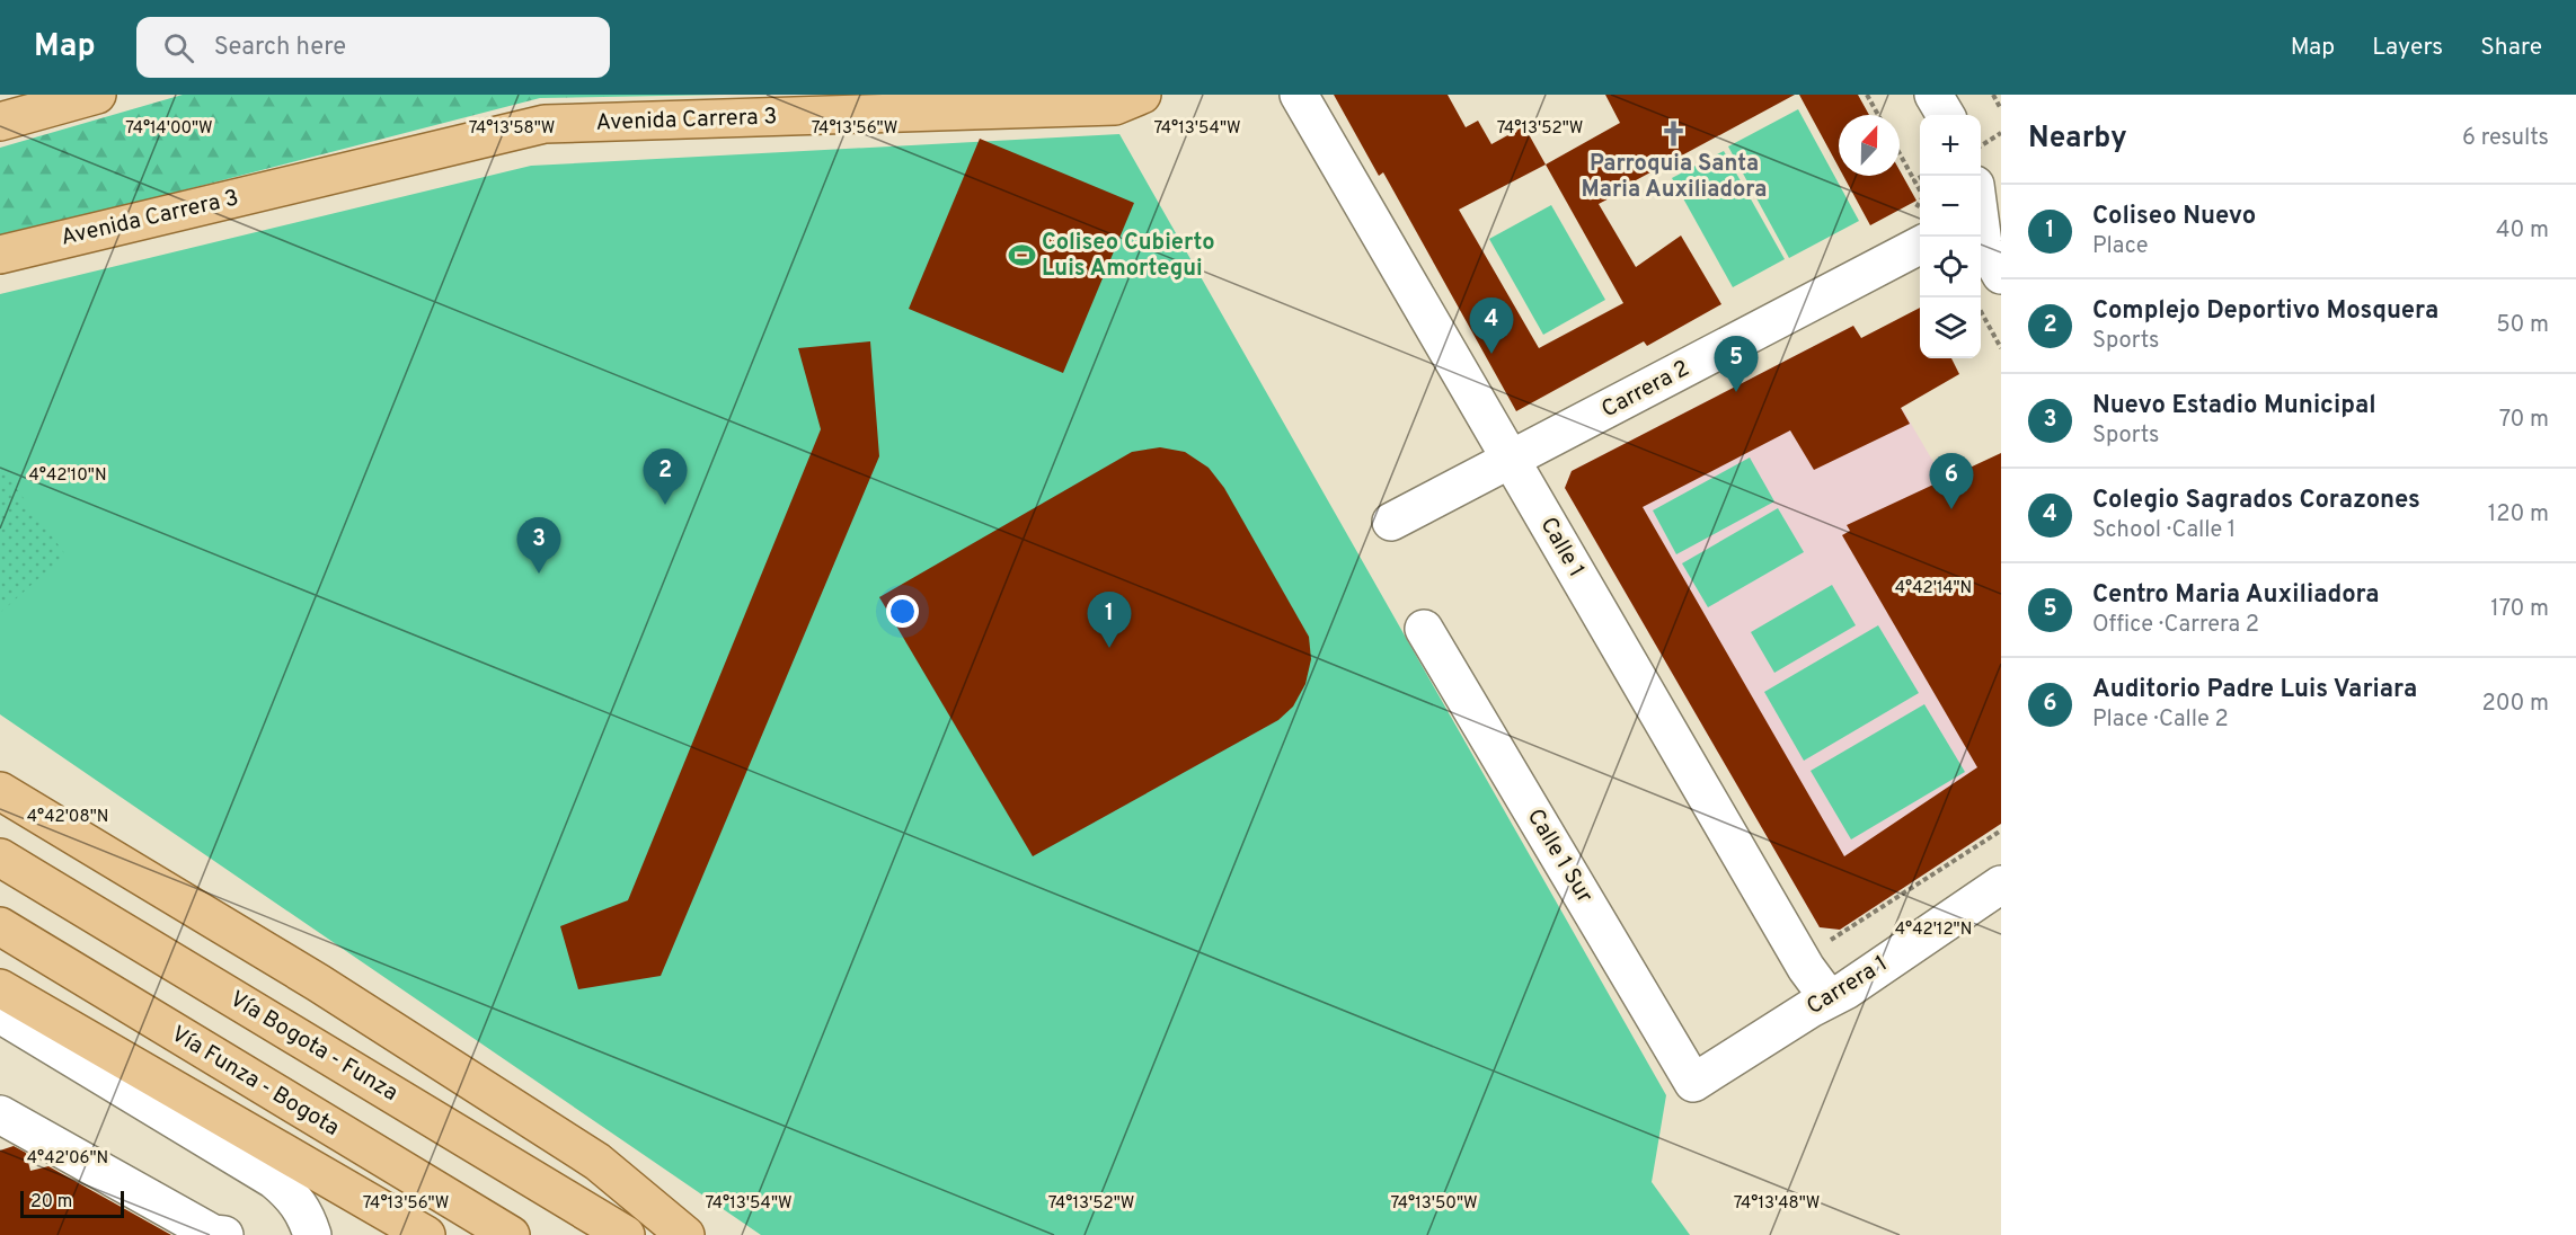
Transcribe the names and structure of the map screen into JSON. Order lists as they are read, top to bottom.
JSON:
{
  "streets": {
    "main road": ["Avenida Carrera 3", "Vía Bogota - Funza", "Vía Funza - Bogota"],
    "street": [
      "Carrera 2",
      "Calle 1",
      "Calle 1 Sur",
      "Carrera 1"
    ]
  },
  "crossings": [
    ["Carrera 2", "Calle 1"],
    ["Calle 1", "Carrera 1"],
    ["Calle 1 Sur", "Carrera 1"]
  ],
  "places": {
    "church": ["Parroquia Santa Maria Auxiliadora"],
    "sports": ["Coliseo Cubierto Luis Amortegui"]
  },
  "scale_bar": "20 m",
  "north": "top",
  "page": {
    "header": "Map",
    "search": "Search here",
    "nav": ["Map", "Layers", "Share"],
    "heading": ["Nearby", "6 results"],
    "map_buttons": ["+", "−"],
    "list": [
      {
        "mark": "1",
        "name": "Coliseo Nuevo",
        "note": "Place",
        "value": "40 m"
      },
      {
        "mark": "2",
        "name": "Complejo Deportivo Mosquera",
        "note": "Sports",
        "value": "50 m"
      },
      {
        "mark": "3",
        "name": "Nuevo Estadio Municipal",
        "note": "Sports",
        "value": "70 m"
      },
      {
        "mark": "4",
        "name": "Colegio Sagrados Corazones",
        "note": "School · Calle 1",
        "value": "120 m"
      },
      {
        "mark": "5",
        "name": "Centro Maria Auxiliadora",
        "note": "Office · Carrera 2",
        "value": "170 m"
      },
      {
        "mark": "6",
        "name": "Auditorio Padre Luis Variara",
        "note": "Place · Calle 2",
        "value": "200 m"
      }
    ],
    "pins": [
      "4",
      "5",
      "2",
      "6",
      "3",
      "1"
    ],
    "scale": "20 m"
  },
  "coordinates": [
    "74°14'00\"W",
    "74°13'58\"W",
    "74°13'56\"W",
    "74°13'54\"W",
    "74°13'52\"W",
    "4°42'10\"N",
    "4°42'14\"N",
    "4°42'08\"N",
    "4°42'12\"N",
    "4°42'06\"N",
    "74°13'50\"W",
    "74°13'48\"W"
  ]
}
